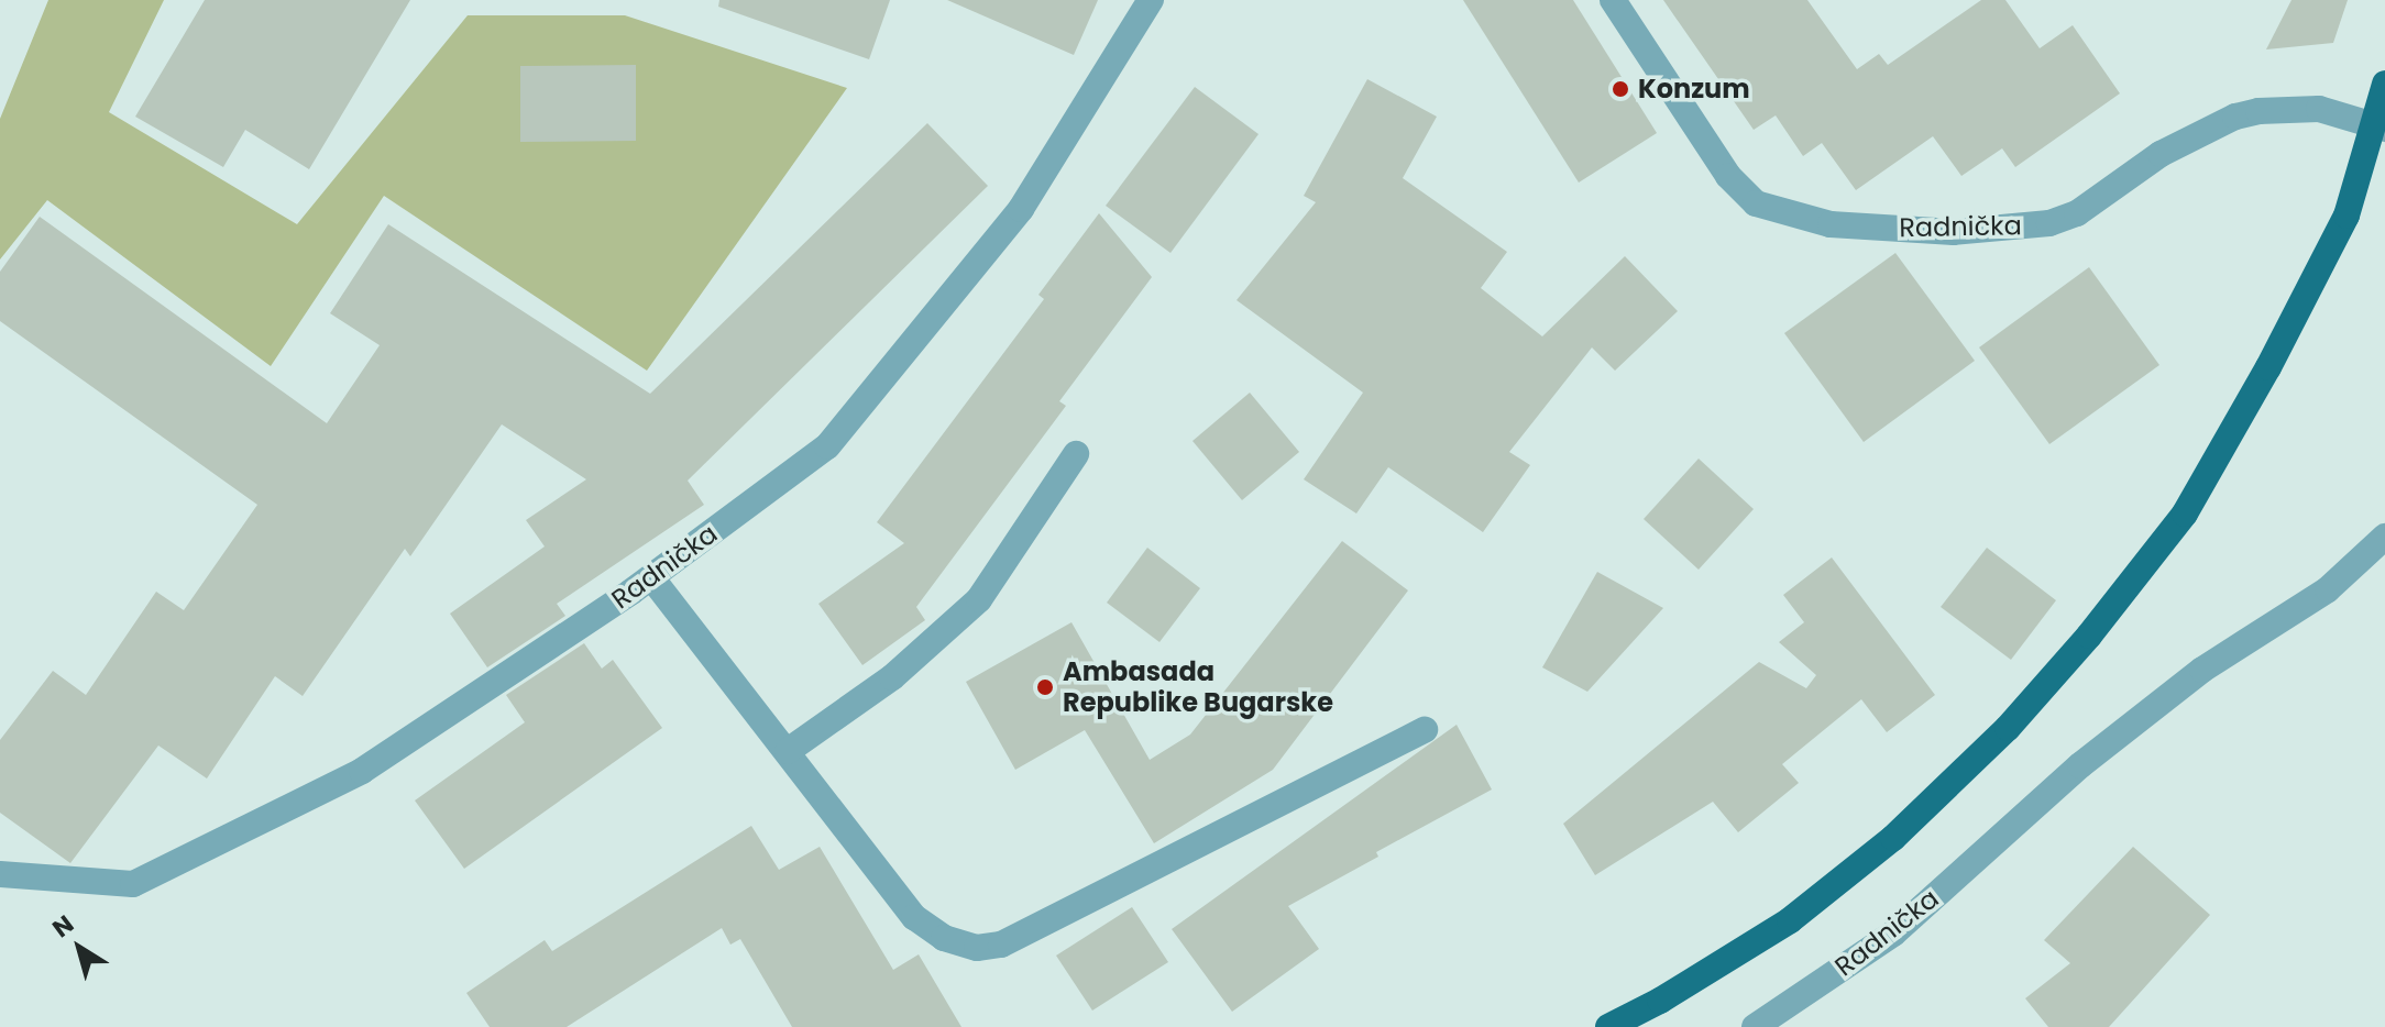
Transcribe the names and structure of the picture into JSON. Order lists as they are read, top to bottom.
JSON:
{
  "streets": {
    "street": ["Radnička"]
  },
  "places": ["Konzum", "Ambasada Republike Bugarske"],
  "north": "top left"
}
